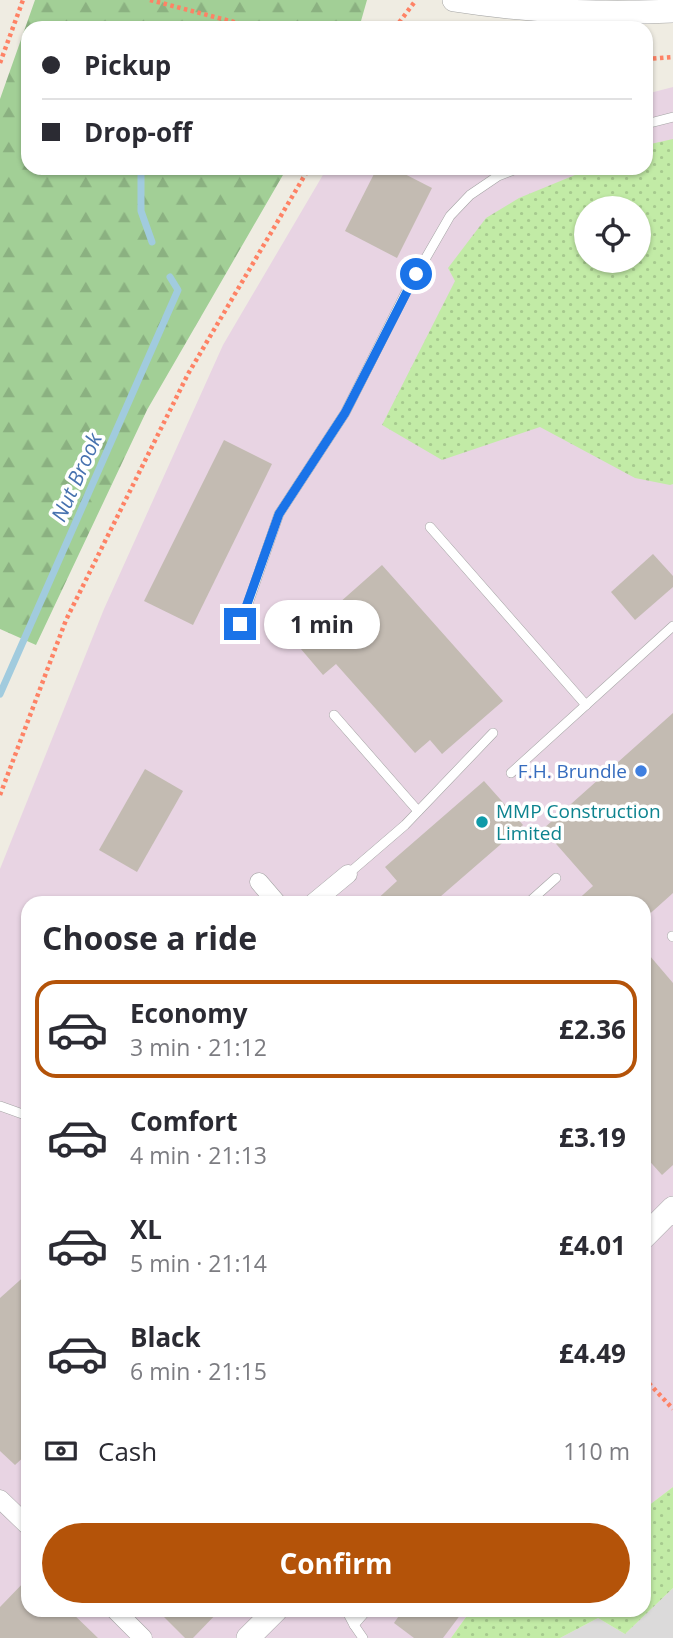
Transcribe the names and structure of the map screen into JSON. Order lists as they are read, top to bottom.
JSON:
{
  "water": ["Nut Brook"],
  "places": ["F.H. Brundle", "MMP Construction Limited"],
  "page": {
    "banner": ["Pickup", "Drop-off"],
    "bubble": "1 min",
    "heading": "Choose a ride",
    "list": [
      {
        "name": "Economy",
        "note": "3 min · 21:12",
        "value": "£2.36"
      },
      {
        "name": "Comfort",
        "note": "4 min · 21:13",
        "value": "£3.19"
      },
      {
        "name": "XL",
        "note": "5 min · 21:14",
        "value": "£4.01"
      },
      {
        "name": "Black",
        "note": "6 min · 21:15",
        "value": "£4.49"
      }
    ],
    "pay": ["Cash", "110 m"],
    "buttons": "Confirm"
  }
}
